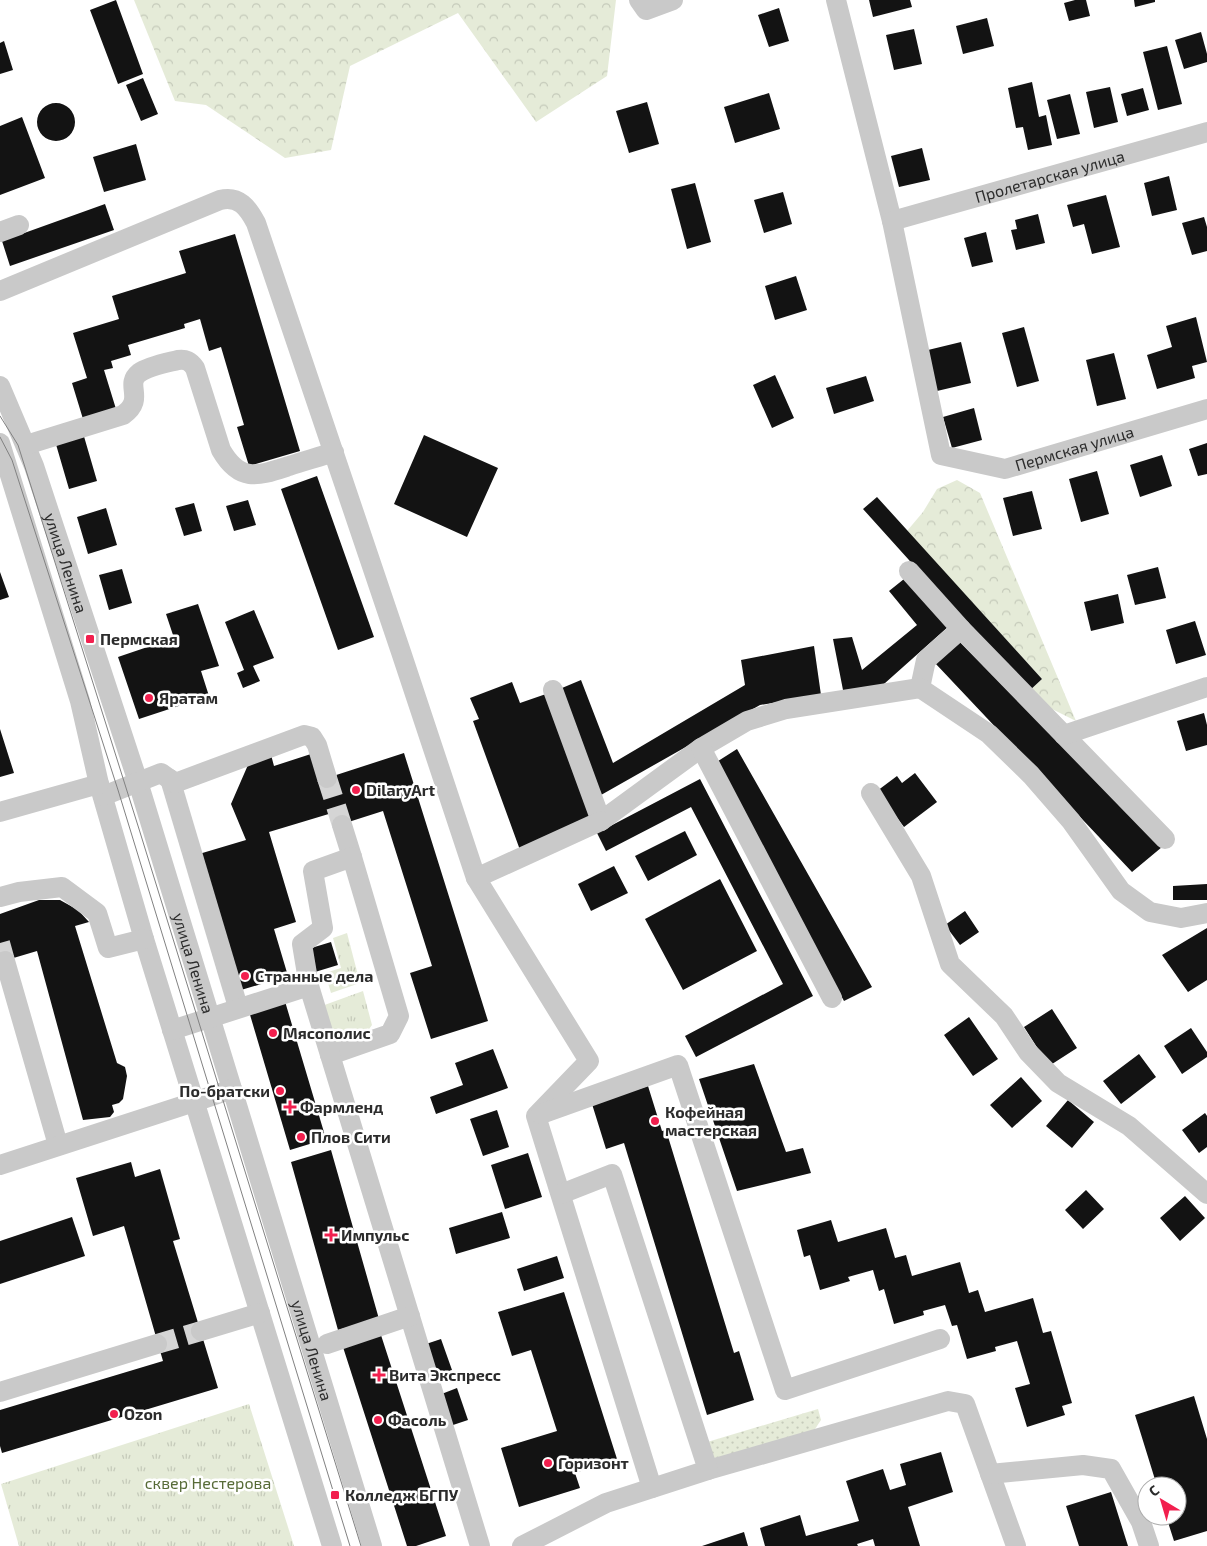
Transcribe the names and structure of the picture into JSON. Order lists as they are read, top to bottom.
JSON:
{
  "streets": {
    "street": ["Пролетарская улица", "Пермская улица", "улица Ленина"]
  },
  "crossings": [
    ["Пролетарская улица", "Пермская улица"]
  ],
  "parks": ["сквер Нестерова"],
  "places": {
    "transit": ["Пермская", "Колледж БГПУ"],
    "other": [
      "Яратам",
      "DilaryArt",
      "Странные дела",
      "Мясополис",
      "По-братски",
      "Кофейная мастерская",
      "Плов Сити",
      "Ozon",
      "Фасоль",
      "Горизонт"
    ],
    "health": ["Фармленд", "Импульс", "Вита Экспресс"]
  },
  "north": "top left"
}
